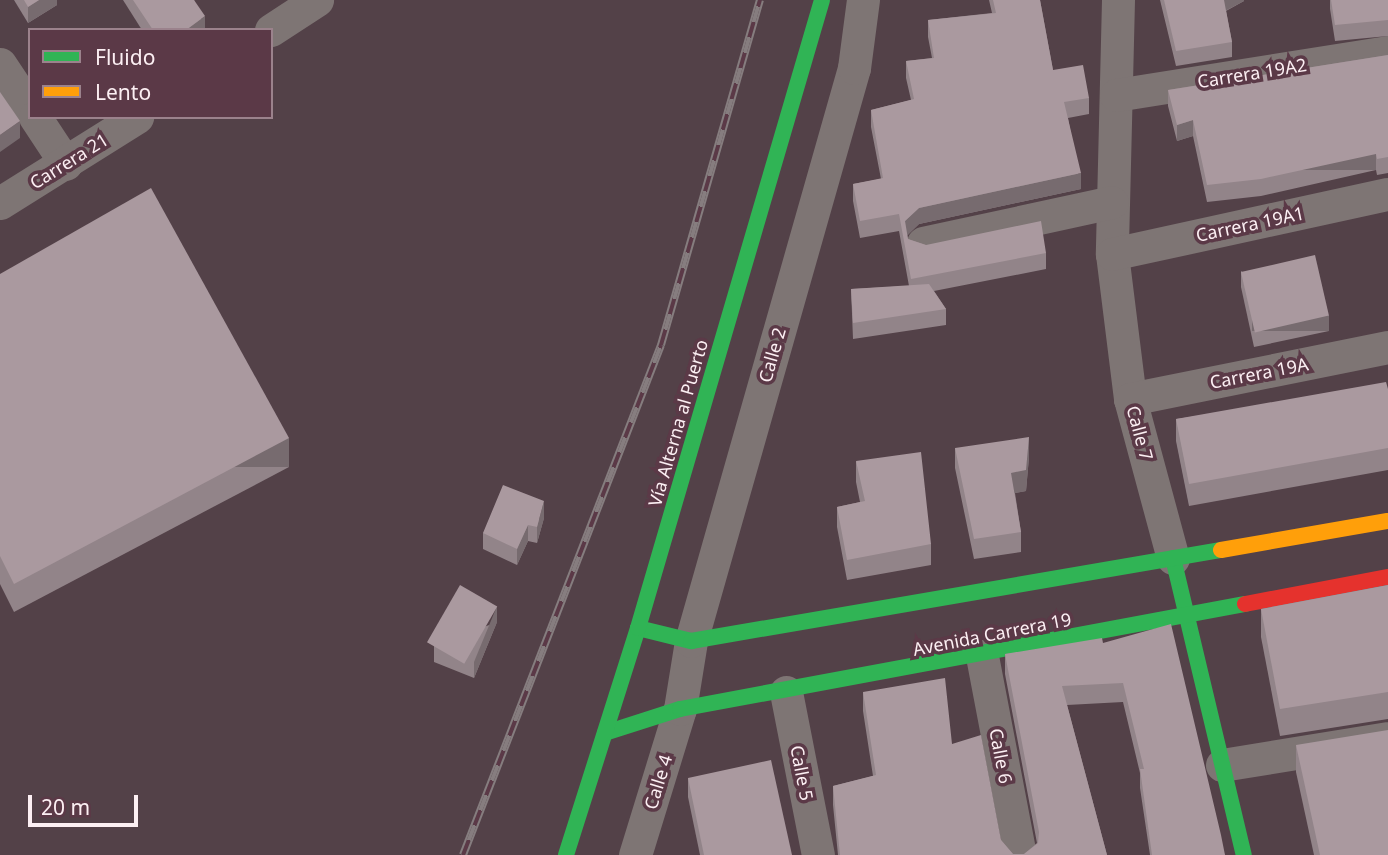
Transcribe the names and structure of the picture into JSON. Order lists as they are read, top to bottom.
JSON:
{
  "streets": {
    "main road": ["Vía Alterna al Puerto", "Calle 7", "Avenida Carrera 19"],
    "street": [
      "Carrera 19A2",
      "Carrera 21",
      "Carrera 19A1",
      "Calle 2",
      "Carrera 19A",
      "Calle 6",
      "Calle 5",
      "Calle 4"
    ]
  },
  "crossings": [
    ["Carrera 19A2", "Calle 7"],
    ["Carrera 19A1", "Calle 7"],
    ["Calle 2", "Avenida Carrera 19"],
    ["Calle 2", "Calle 4"],
    ["Carrera 19A", "Calle 7"],
    ["Vía Alterna al Puerto", "Avenida Carrera 19"],
    ["Calle 7", "Avenida Carrera 19"],
    ["Avenida Carrera 19", "Calle 6"],
    ["Avenida Carrera 19", "Calle 5"],
    ["Avenida Carrera 19", "Calle 4"]
  ],
  "legend": ["Fluido", "Lento"],
  "scale_bar": "20 m"
}
